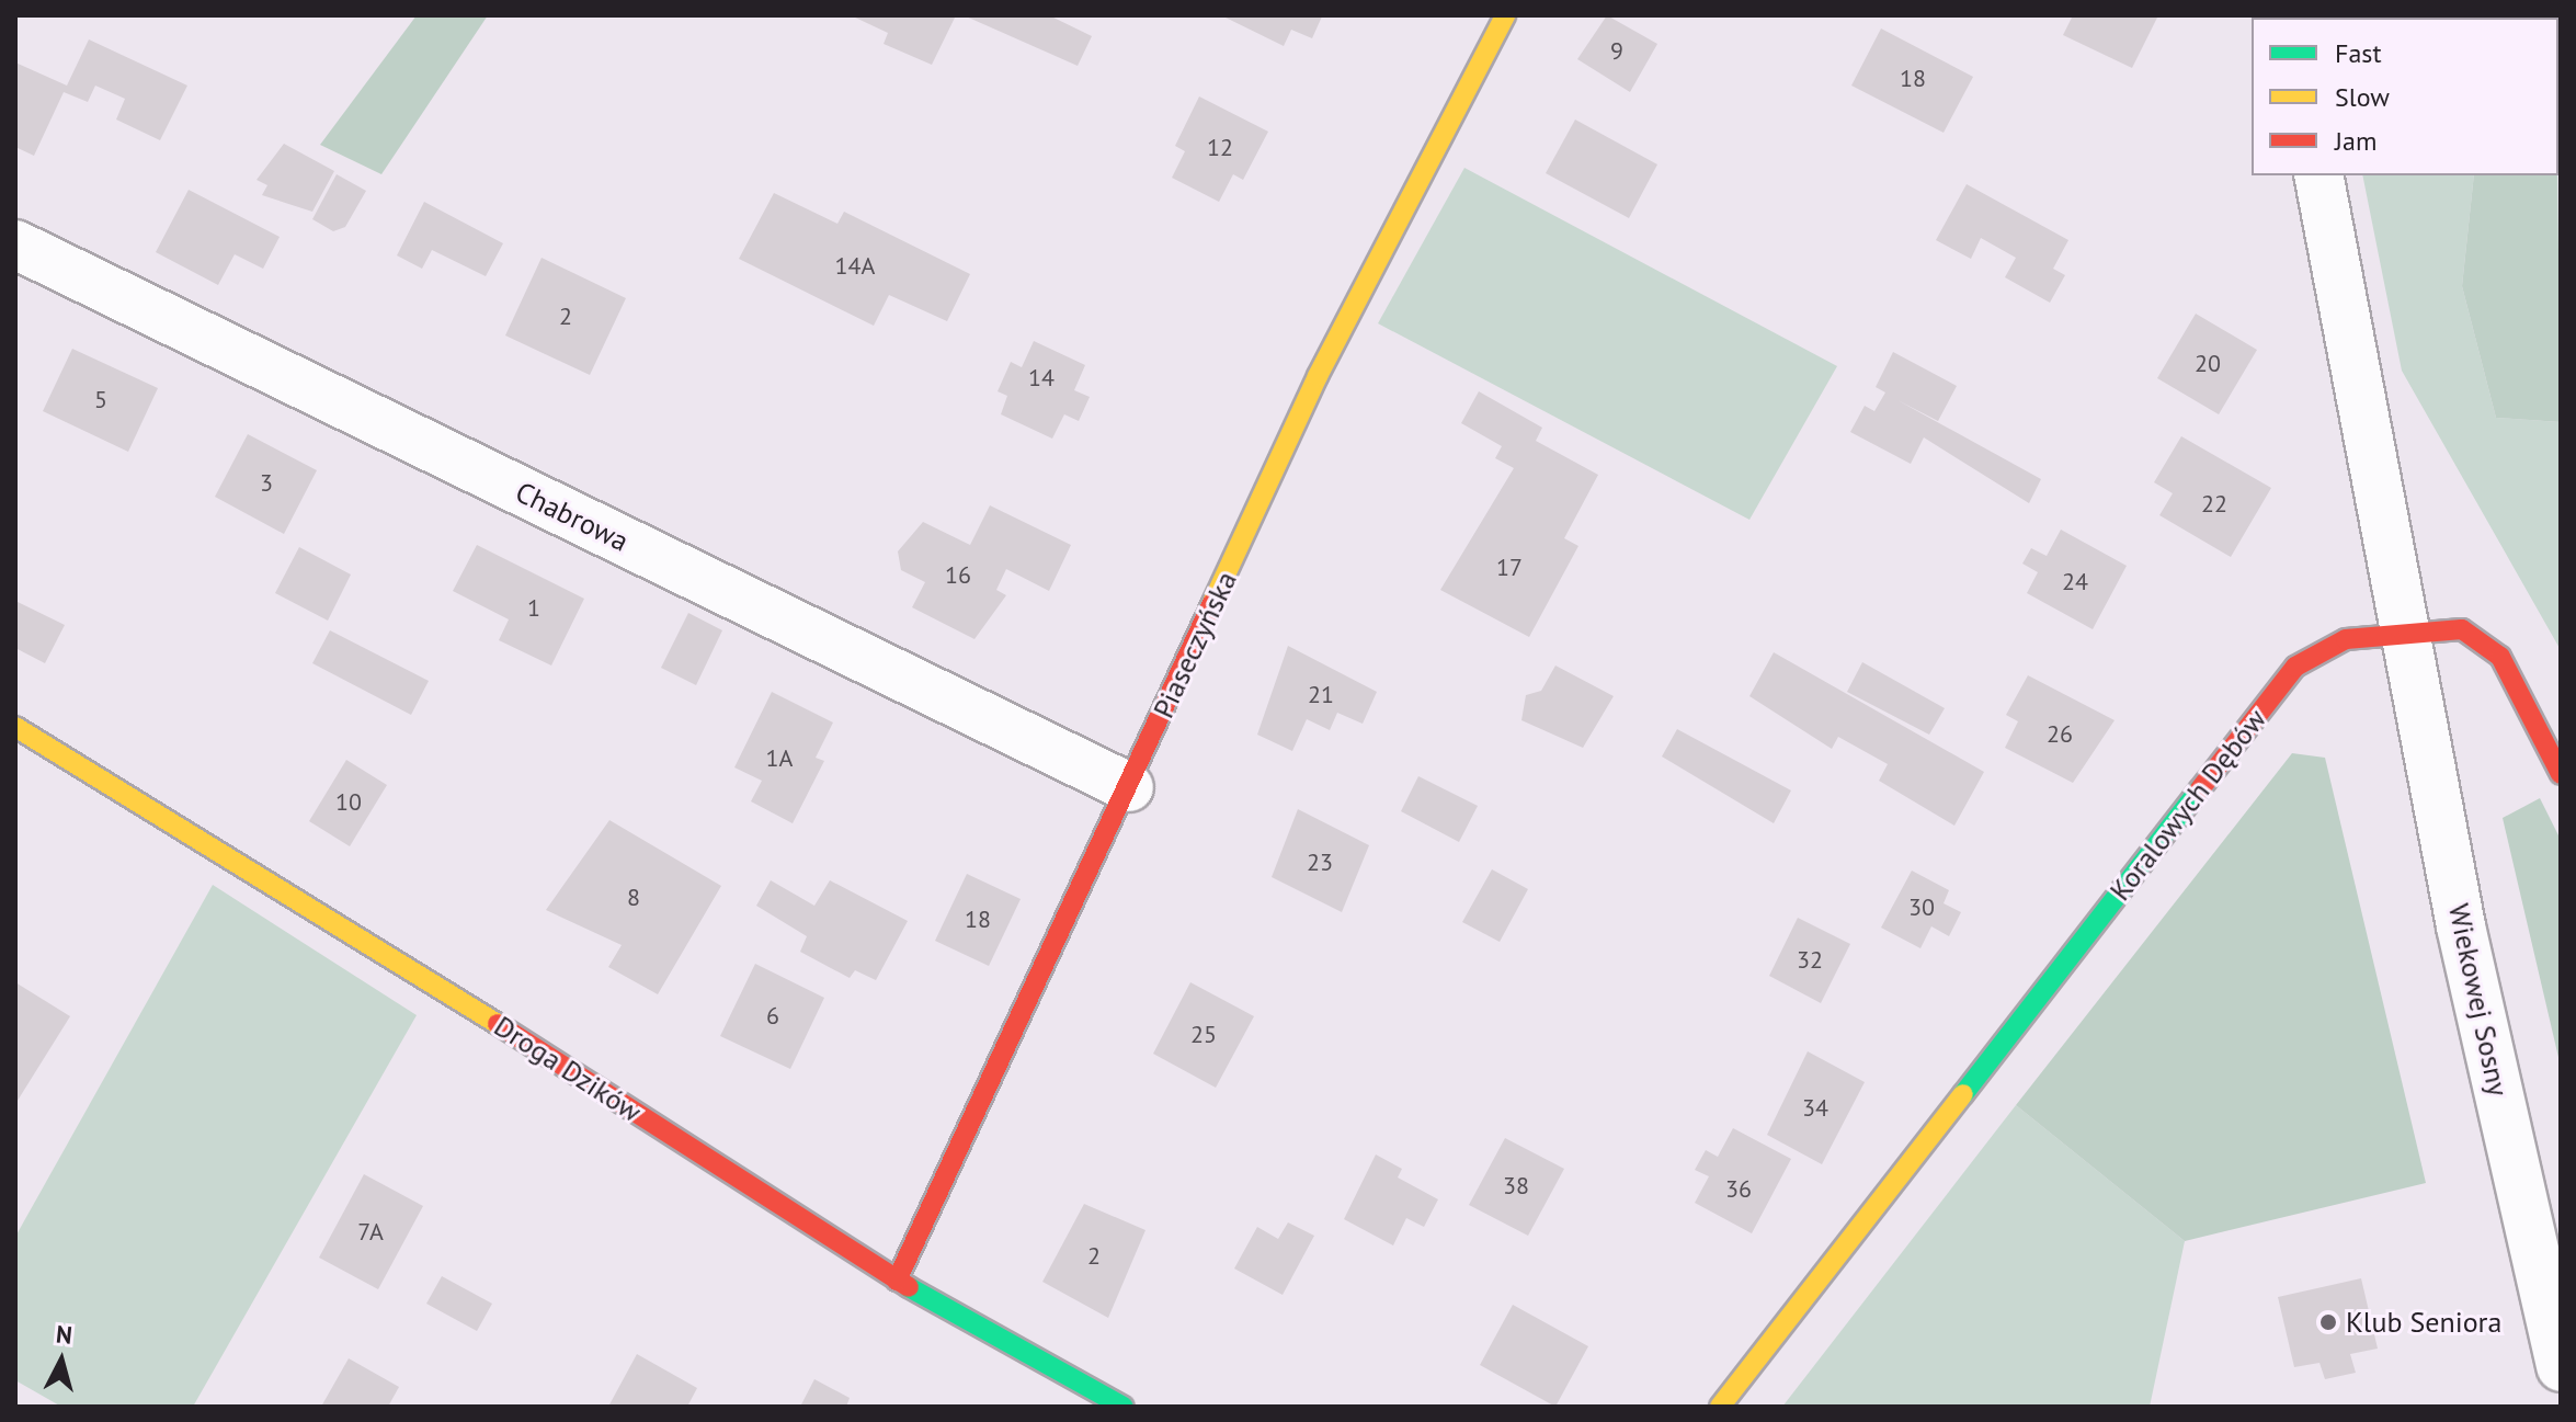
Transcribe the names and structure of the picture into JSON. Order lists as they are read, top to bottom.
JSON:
{
  "streets": {
    "street": [
      "Chabrowa",
      "Piaseczyńska",
      "Koralowych Dębów",
      "Wiekowej Sosny",
      "Droga Dzików"
    ]
  },
  "crossings": [
    ["Chabrowa", "Piaseczyńska"],
    ["Piaseczyńska", "Droga Dzików"],
    ["Koralowych Dębów", "Wiekowej Sosny"]
  ],
  "places": ["Klub Seniora"],
  "house_numbers": [
    "9",
    "18",
    "12",
    "14A",
    "2",
    "20",
    "14",
    "5",
    "3",
    "22",
    "17",
    "16",
    "24",
    "1",
    "21",
    "26",
    "1A",
    "10",
    "23",
    "8",
    "30",
    "18",
    "32",
    "6",
    "25",
    "34",
    "38",
    "36",
    "7A",
    "2"
  ],
  "legend": ["Fast", "Slow", "Jam"],
  "north": "top"
}
